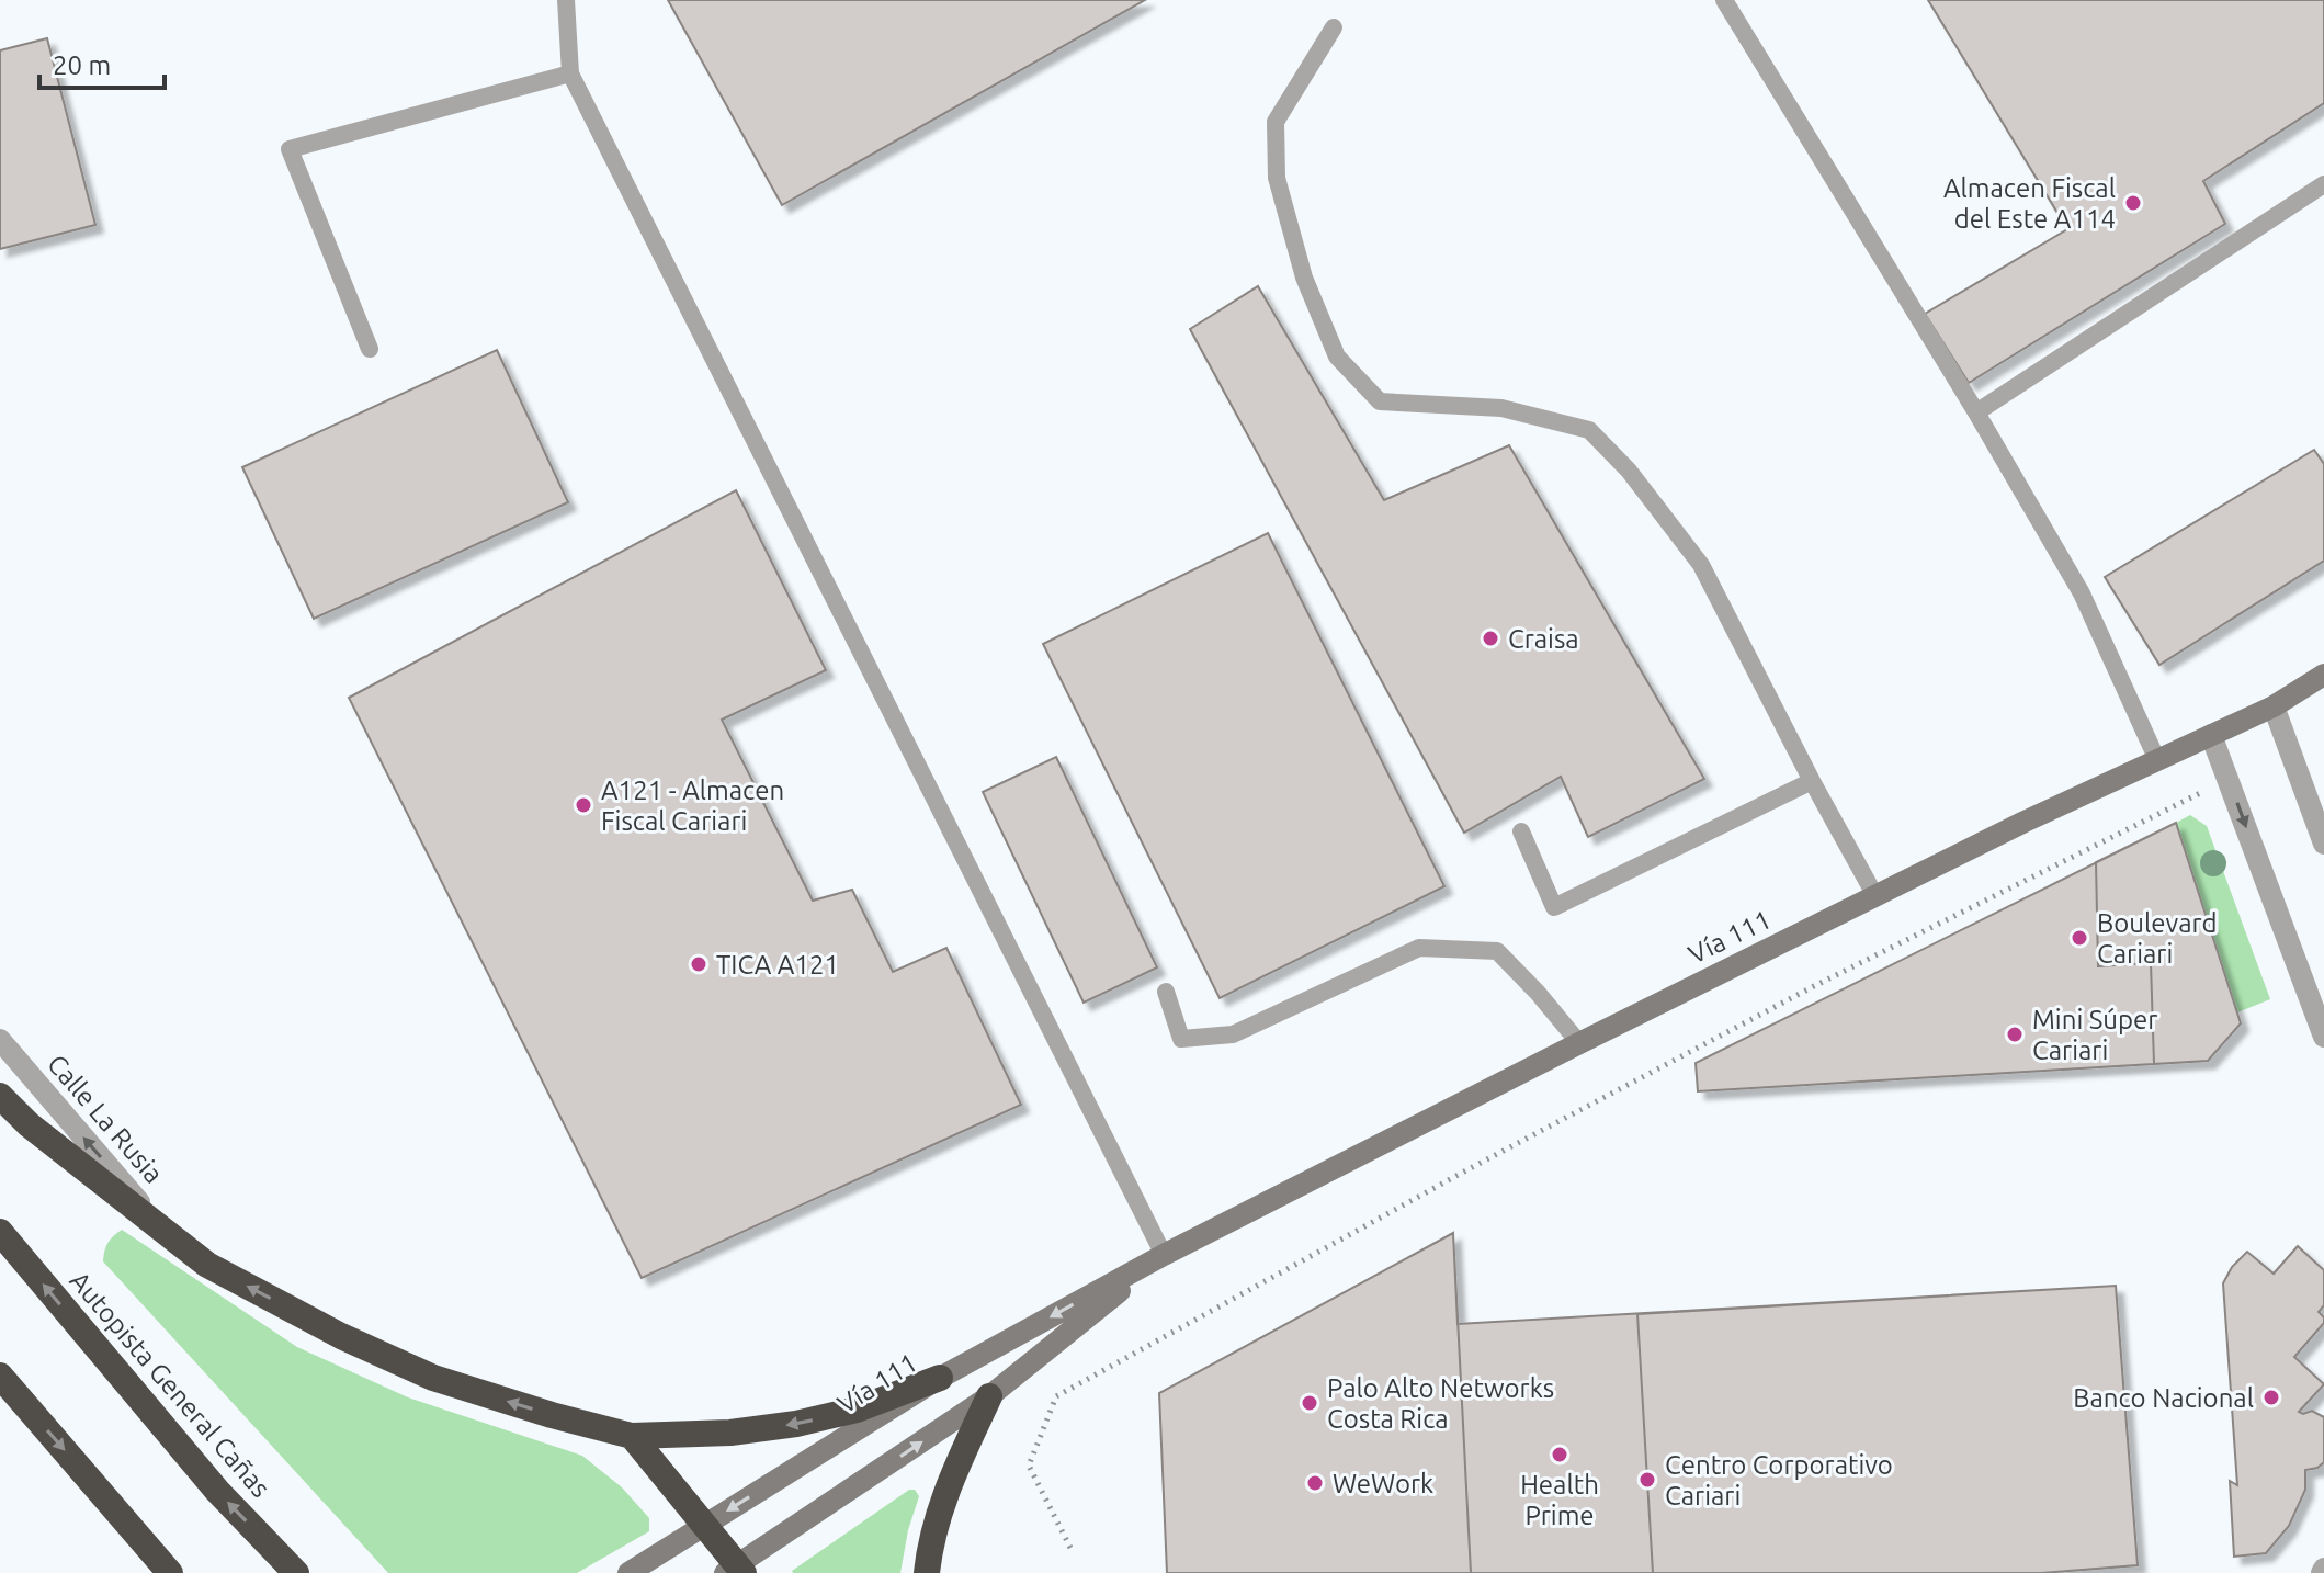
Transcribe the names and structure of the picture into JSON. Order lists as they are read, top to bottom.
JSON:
{
  "streets": {
    "highway": ["Autopista General Cañas"],
    "main road": ["Vía 111"],
    "street": ["Calle La Rusia"]
  },
  "one_way": ["Calle La Rusia"],
  "places": [
    "Almacen Fiscal del Este A114",
    "Craisa",
    "A121 - Almacen Fiscal Cariari",
    "Boulevard Cariari",
    "TICA A121",
    "Mini Súper Cariari",
    "Banco Nacional",
    "Palo Alto Networks Costa Rica",
    "Health Prime",
    "Centro Corporativo Cariari",
    "WeWork"
  ],
  "scale_bar": "20 m"
}
